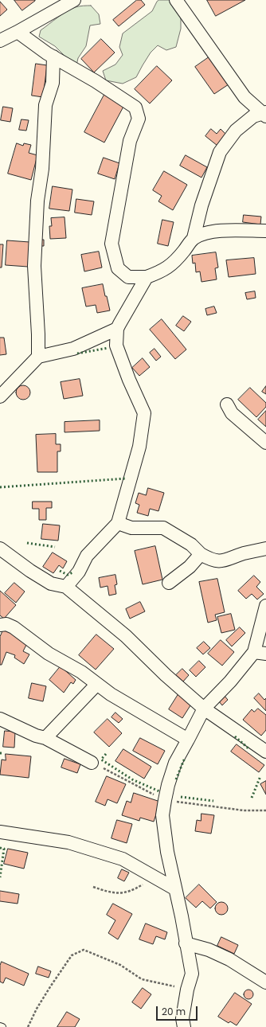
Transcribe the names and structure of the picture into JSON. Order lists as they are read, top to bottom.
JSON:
{
  "scale_bar": "20 m"
}
